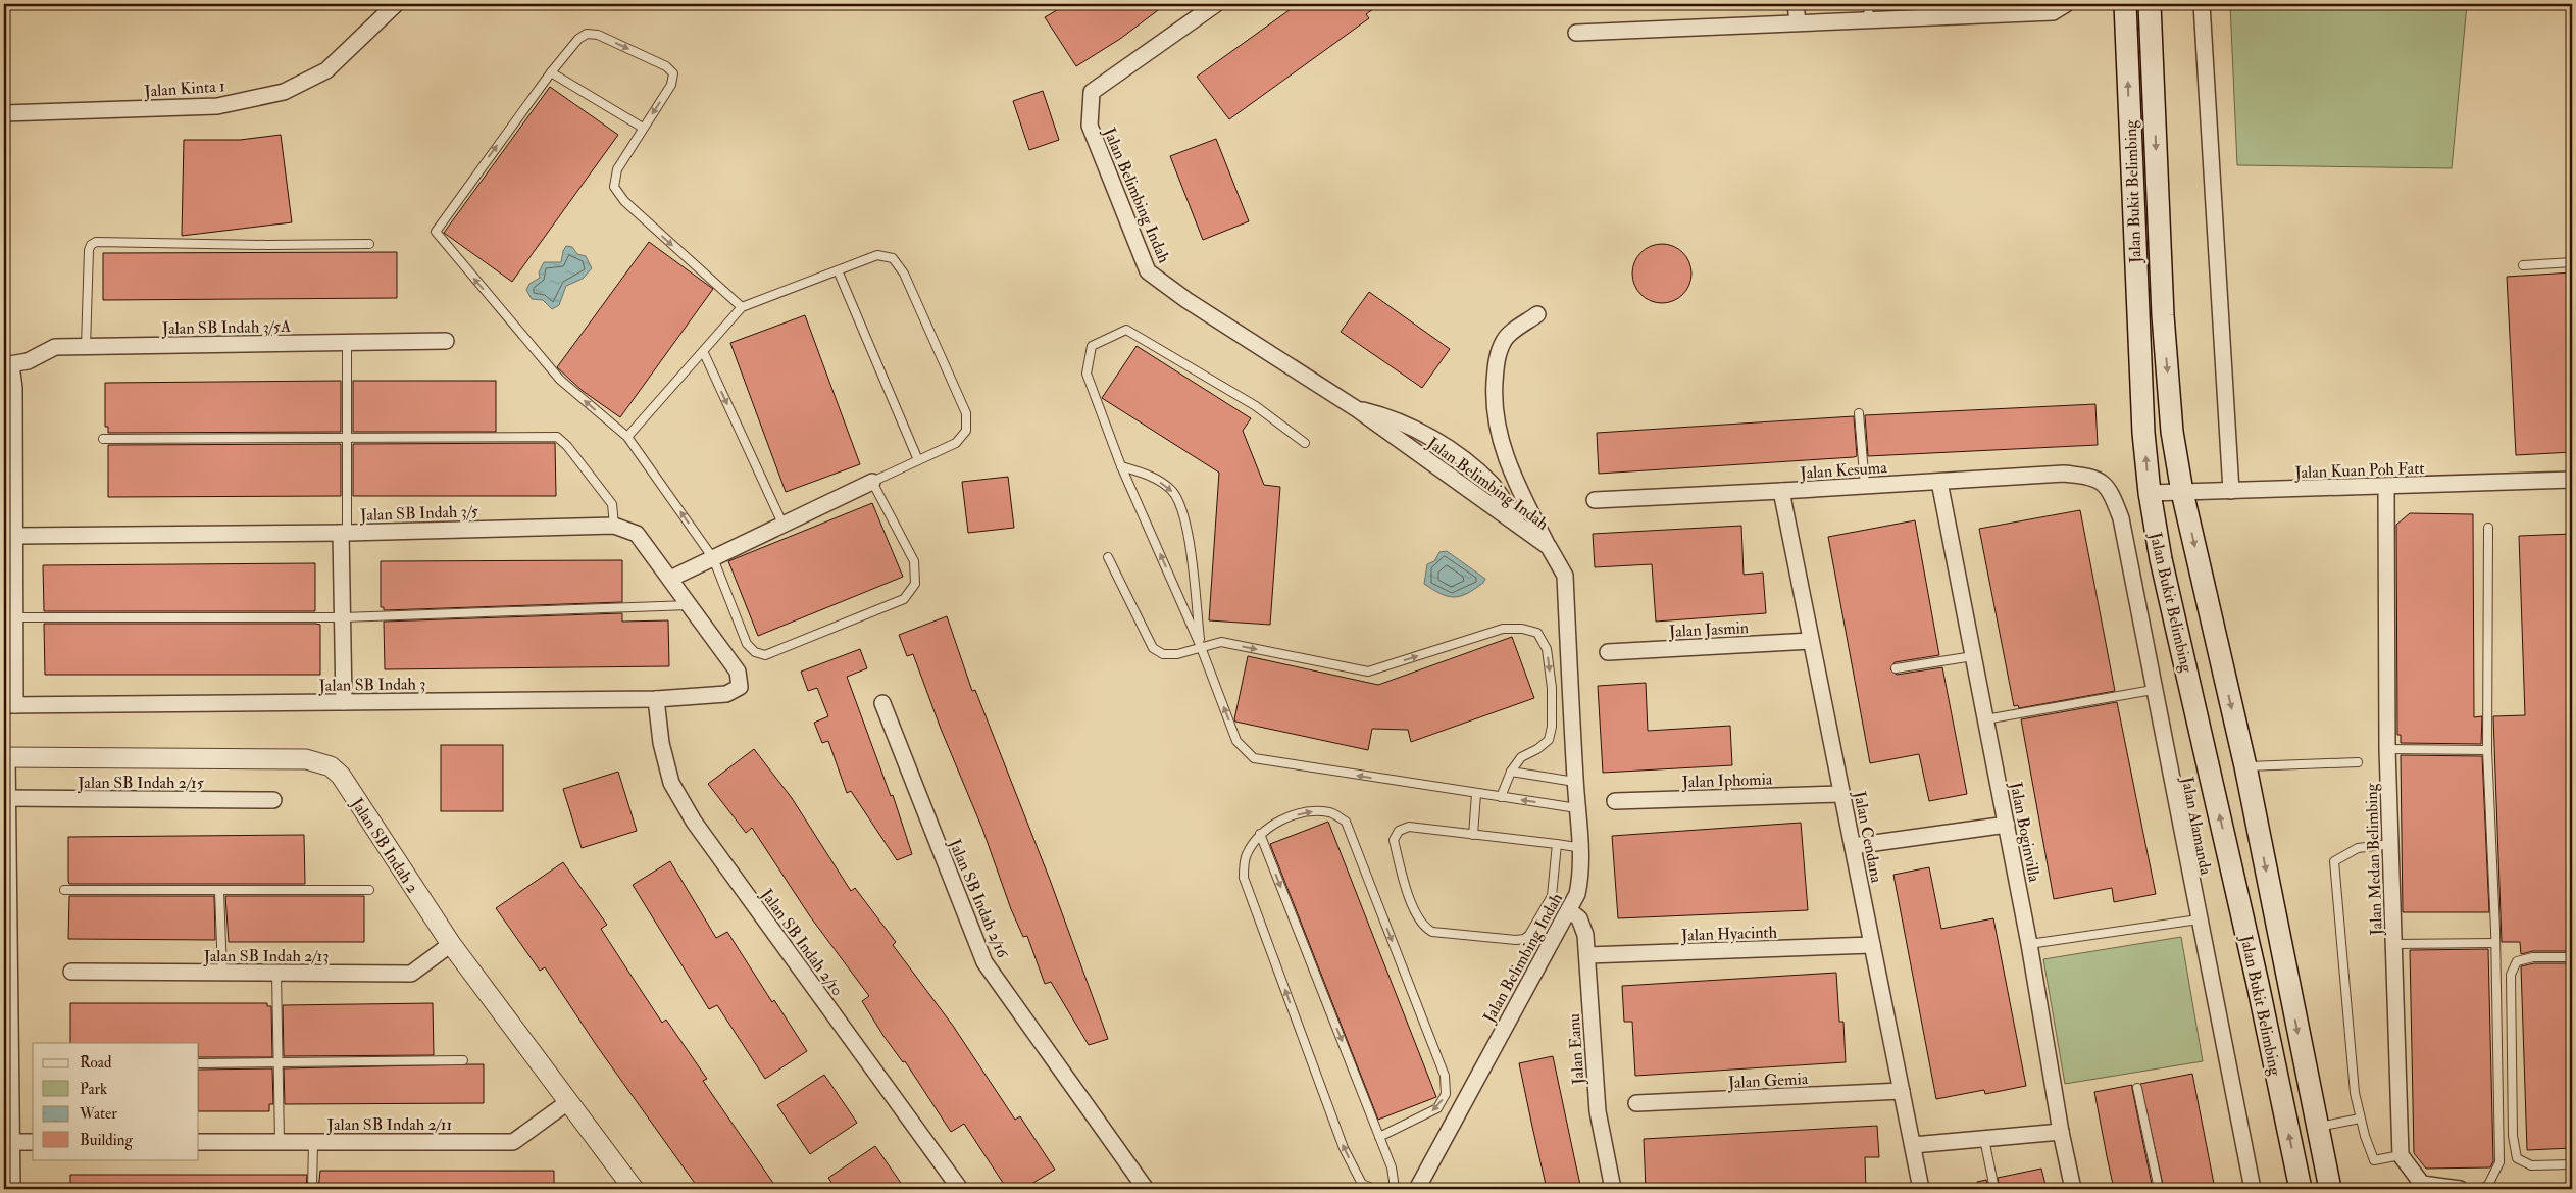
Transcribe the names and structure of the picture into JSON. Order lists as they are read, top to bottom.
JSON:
{
  "streets": {
    "main road": ["Jalan Bukit Belimbing"],
    "street": [
      "Jalan Kinta 1",
      "Jalan Belimbing Indah",
      "Jalan SB Indah 3/5A",
      "Jalan Kesuma",
      "Jalan Kuan Poh Fatt",
      "Jalan SB Indah 3/5",
      "Jalan Jasmin",
      "Jalan SB Indah 3",
      "Jalan Iphomia",
      "Jalan SB Indah 2/15",
      "Jalan Alamanda",
      "Jalan Boginvilla",
      "Jalan Cendana",
      "Jalan SB Indah 2",
      "Jalan Medan Belimbing",
      "Jalan SB Indah 2/16",
      "Jalan Hyacinth",
      "Jalan SB Indah 2/10",
      "Jalan SB Indah 2/13",
      "Jalan Eanu",
      "Jalan Gemia",
      "Jalan SB Indah 2/11"
    ]
  },
  "crossings": [
    ["Jalan Bukit Belimbing", "Jalan Kuan Poh Fatt"],
    ["Jalan Belimbing Indah", "Jalan Eanu"],
    ["Jalan Kesuma", "Jalan Alamanda"],
    ["Jalan Kesuma", "Jalan Boginvilla"],
    ["Jalan Kesuma", "Jalan Cendana"],
    ["Jalan Kuan Poh Fatt", "Jalan Medan Belimbing"],
    ["Jalan SB Indah 3/5", "Jalan SB Indah 3"],
    ["Jalan Jasmin", "Jalan Cendana"],
    ["Jalan SB Indah 3", "Jalan SB Indah 2/10"],
    ["Jalan Iphomia", "Jalan Cendana"],
    ["Jalan Cendana", "Jalan Hyacinth"],
    ["Jalan Cendana", "Jalan Gemia"],
    ["Jalan SB Indah 2", "Jalan SB Indah 2/13"],
    ["Jalan SB Indah 2", "Jalan SB Indah 2/11"],
    ["Jalan Hyacinth", "Jalan Eanu"]
  ],
  "legend": [
    "Road",
    "Park",
    "Water",
    "Building"
  ]
}
